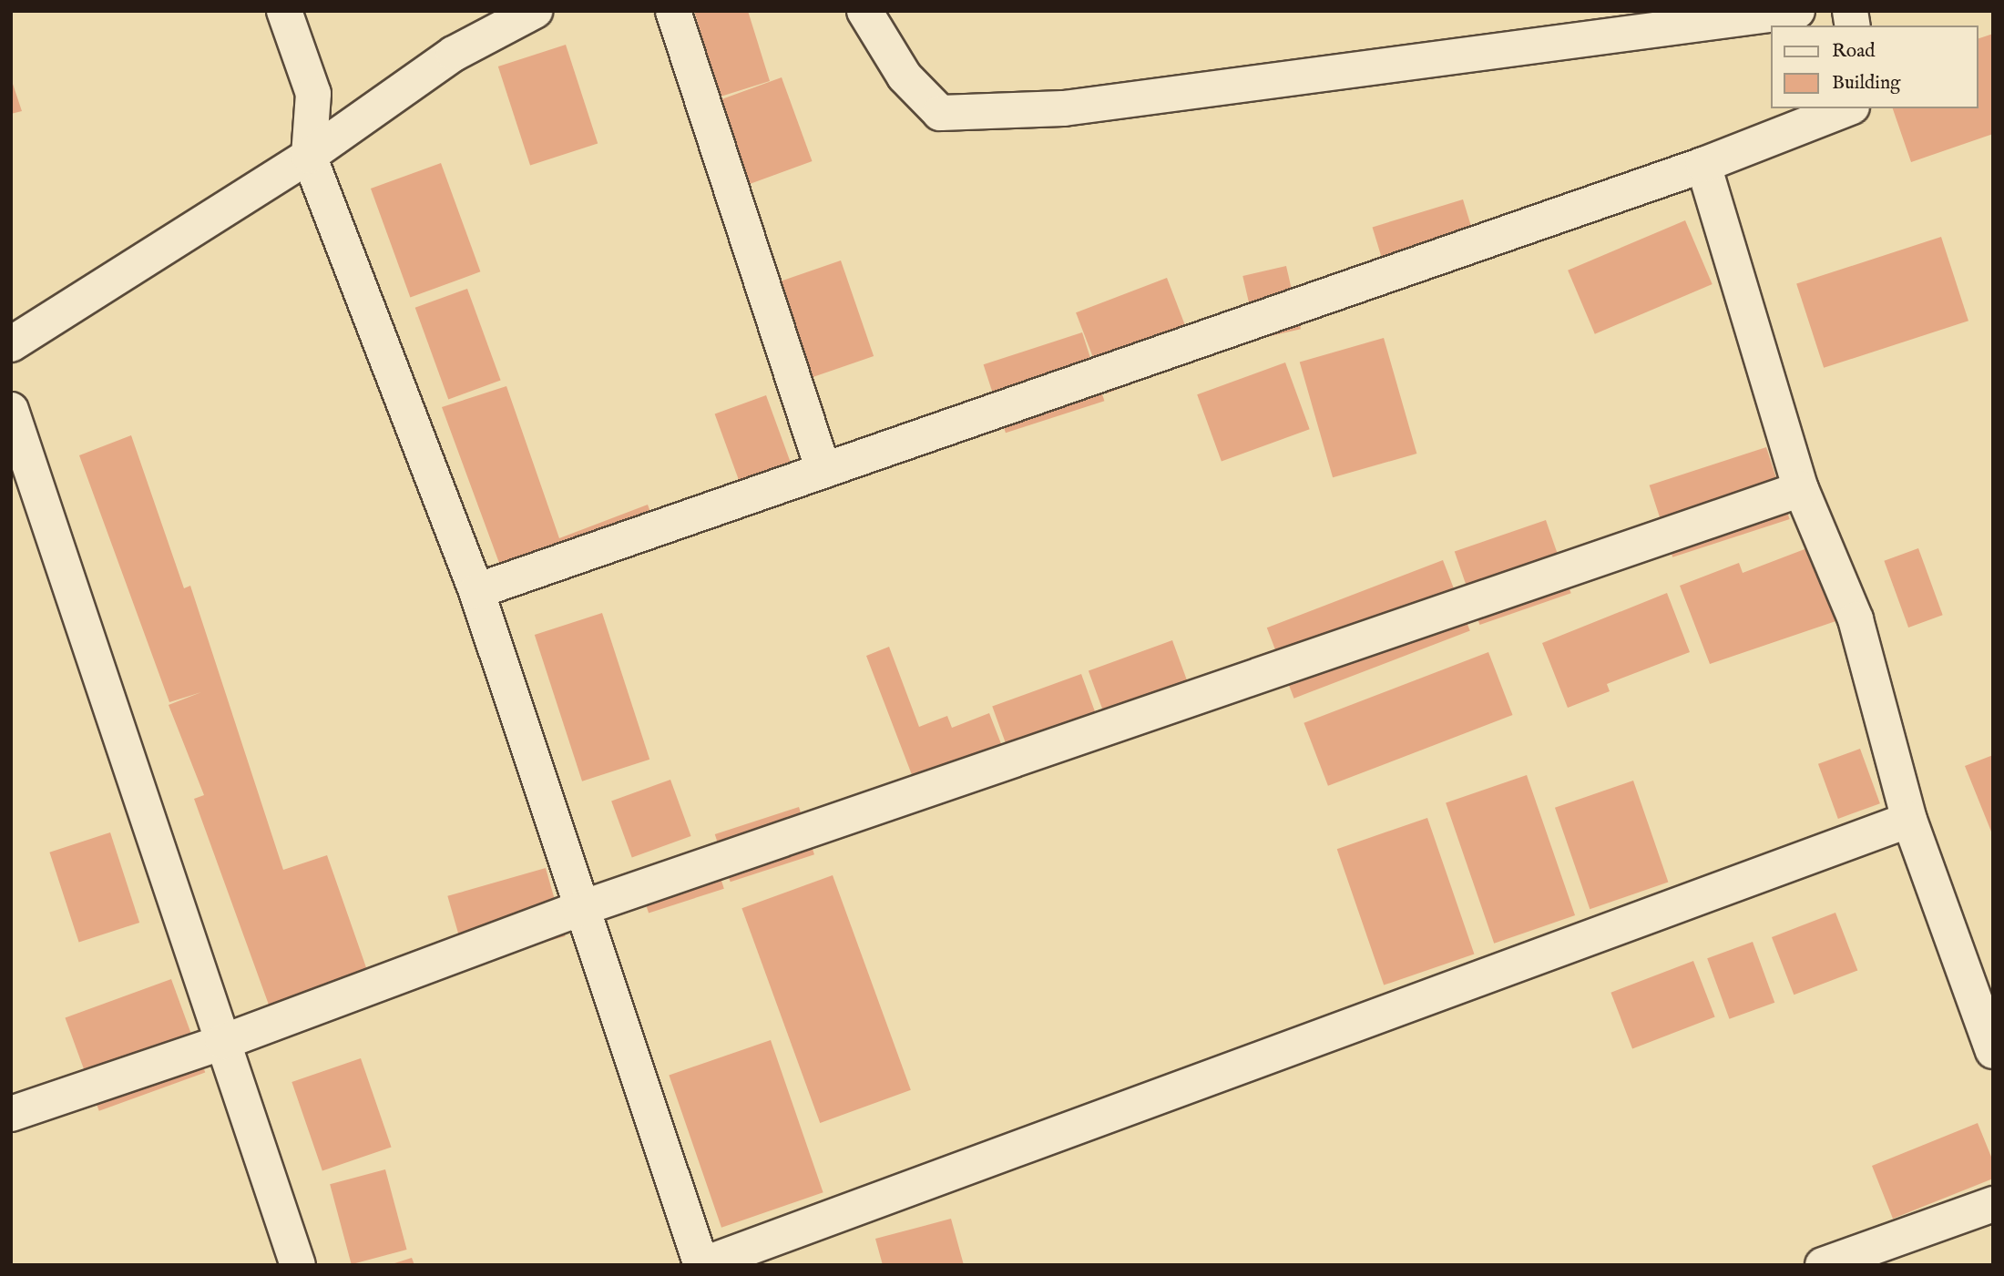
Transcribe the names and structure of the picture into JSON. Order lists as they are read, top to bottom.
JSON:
{
  "legend": ["Road", "Building"]
}
